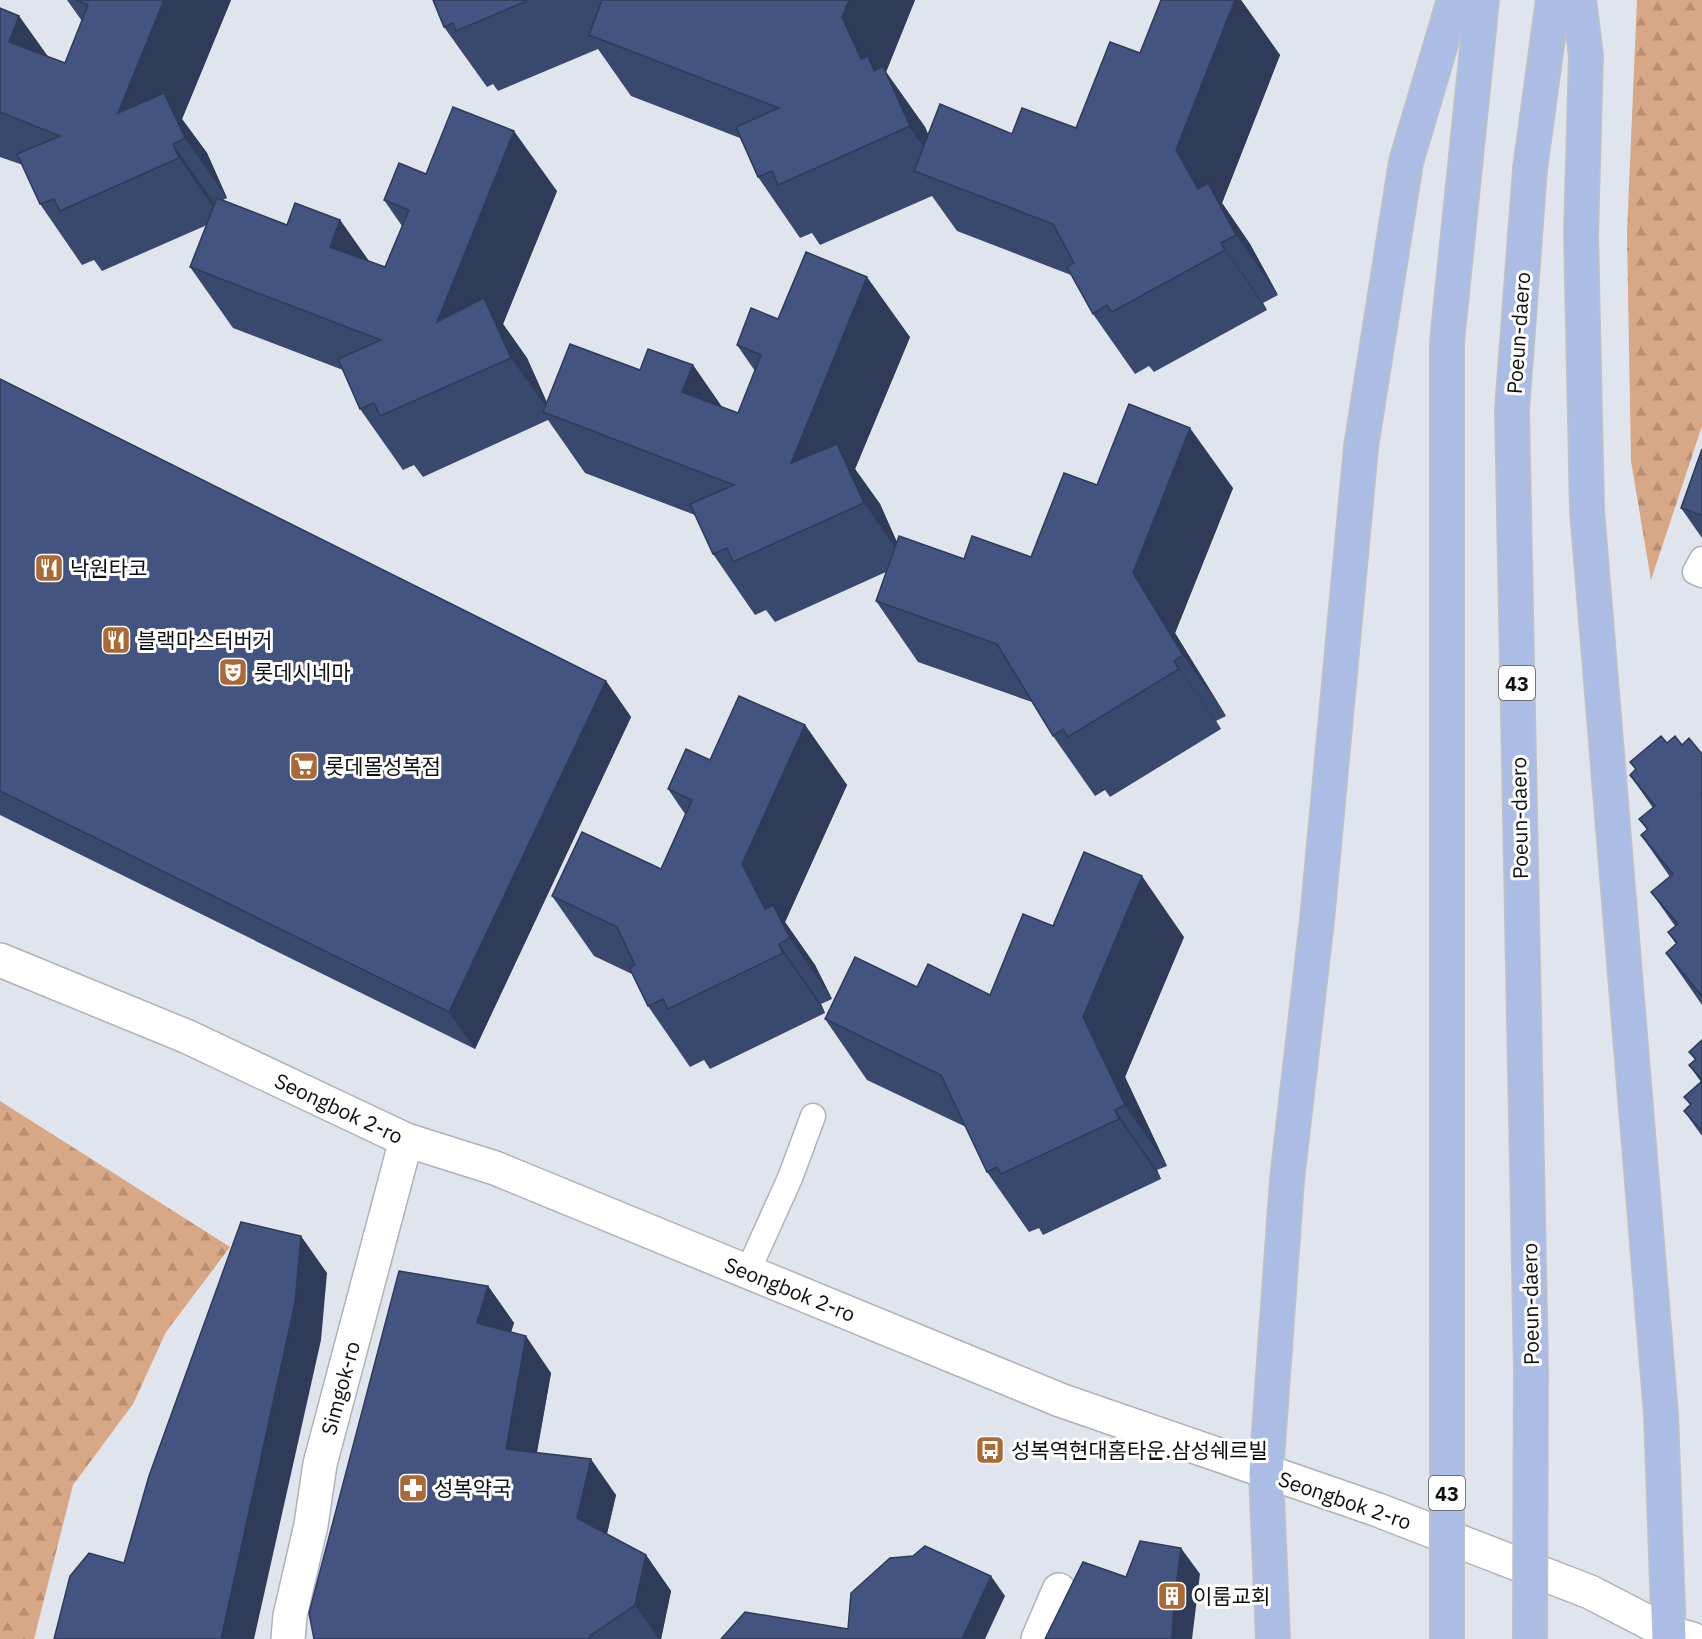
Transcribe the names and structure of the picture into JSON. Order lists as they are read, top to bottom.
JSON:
{
  "streets": {
    "main road": ["Poeun-daero", "43"],
    "street": ["Seongbok 2-ro", "Simgok-ro"]
  },
  "crossings": [
    ["Seongbok 2-ro", "Simgok-ro"]
  ],
  "places": {
    "restaurant": ["낙원타코", "블랙마스터버거"],
    "theatre": ["롯데시네마"],
    "supermarket": ["롯데몰성복점"],
    "bus stop": ["성복역현대홈타운.삼성쉐르빌"],
    "pharmacy": ["성복약국"],
    "building": ["이룸교회"]
  }
}
